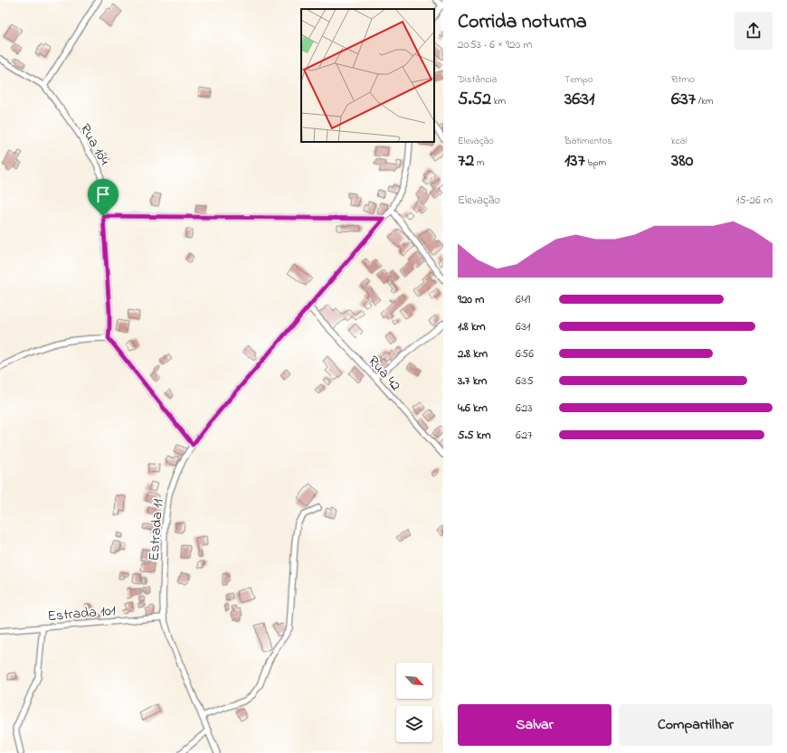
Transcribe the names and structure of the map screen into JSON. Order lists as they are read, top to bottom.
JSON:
{
  "streets": {
    "street": [
      "Rua 104",
      "Rua 42",
      "Estrada 11",
      "Estrada 101"
    ]
  },
  "crossings": [
    ["Rua 42", "Estrada 11"],
    ["Estrada 11", "Estrada 101"]
  ],
  "north": "bottom right",
  "page": {
    "heading": ["Corrida noturna", "20:53 · 6 × 920 m"],
    "stats": [
      ["Distância", "5.52 km"],
      ["Tempo", "36:31"],
      ["Ritmo", "6:37 /km"],
      ["Elevação", "72 m"],
      ["Batimentos", "137 bpm"],
      ["kcal", "380"]
    ],
    "chart": ["Elevação", "15–26 m"],
    "list": [
      {
        "name": "920 m",
        "note": "6:49"
      },
      {
        "name": "1.8 km",
        "note": "6:31"
      },
      {
        "name": "2.8 km",
        "note": "6:56"
      },
      {
        "name": "3.7 km",
        "note": "6:35"
      },
      {
        "name": "4.6 km",
        "note": "6:23"
      },
      {
        "name": "5.5 km",
        "note": "6:27"
      }
    ],
    "buttons": ["Salvar", "Compartilhar"]
  }
}
